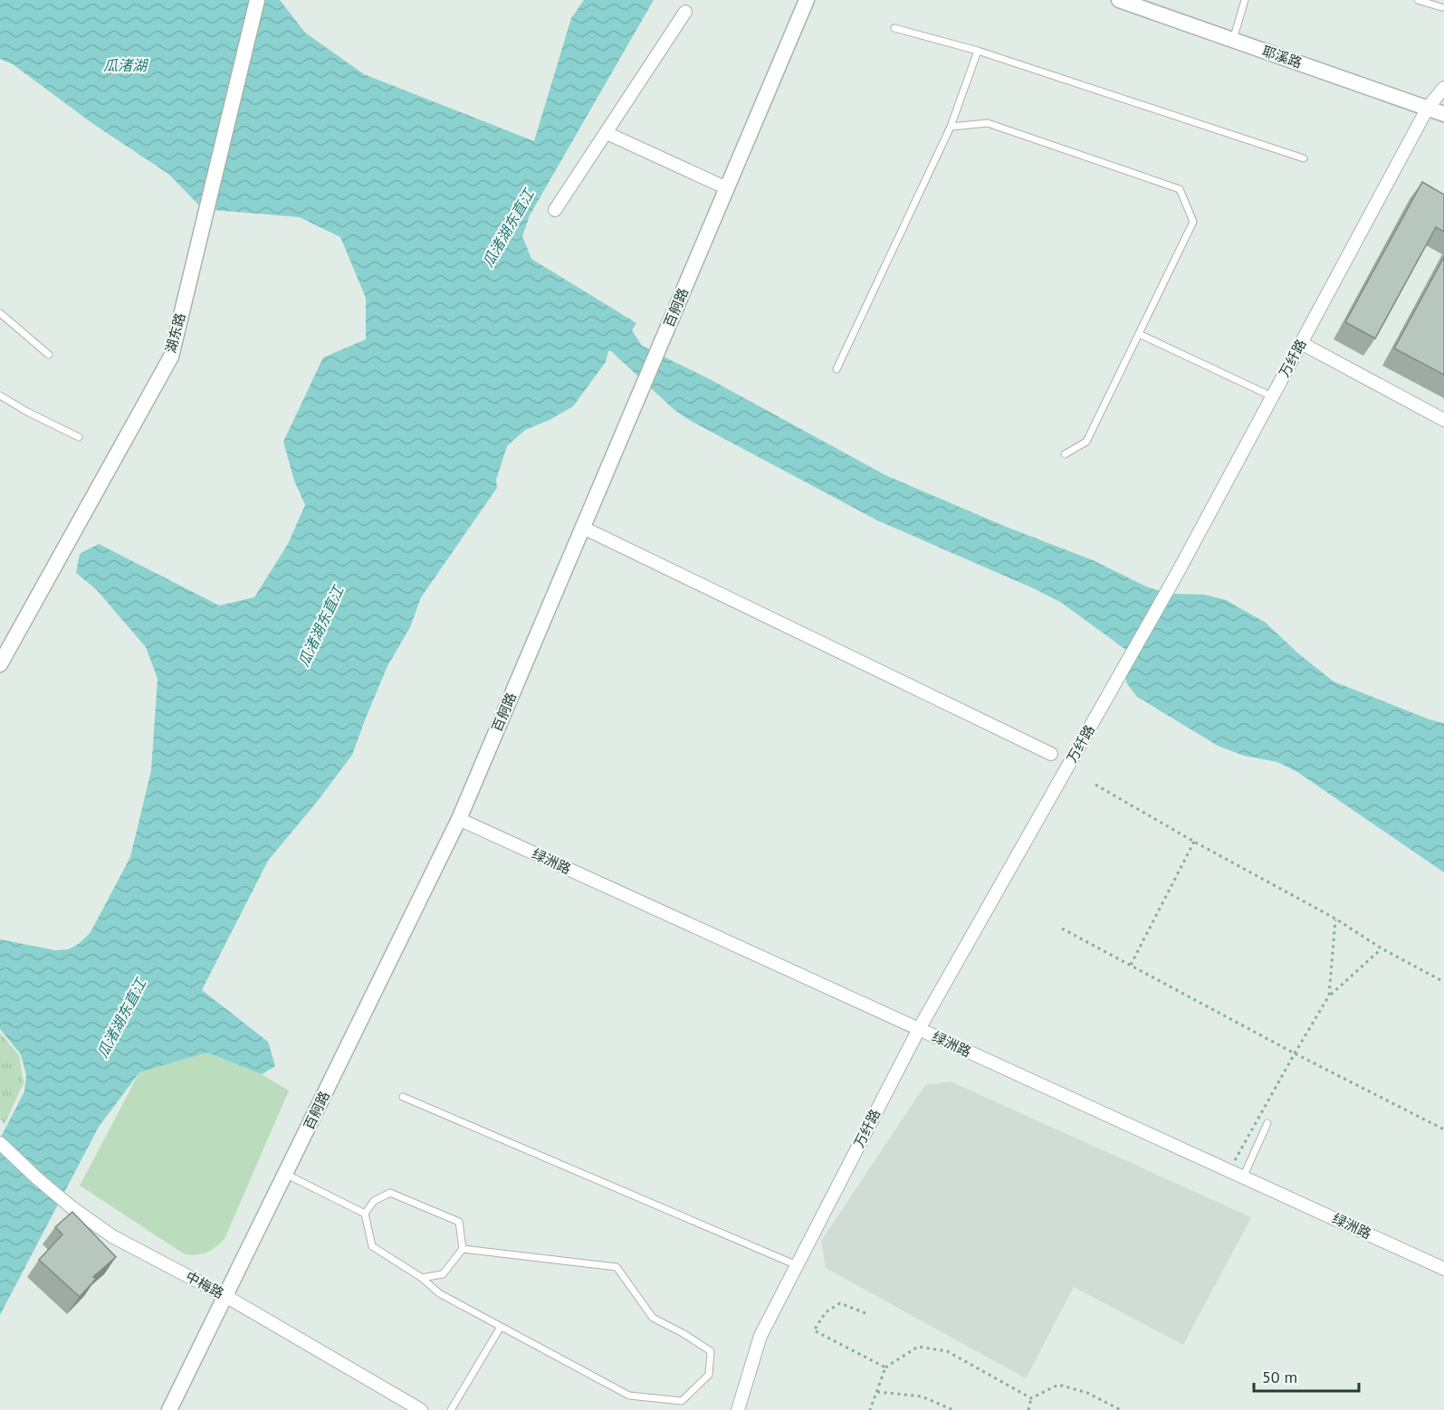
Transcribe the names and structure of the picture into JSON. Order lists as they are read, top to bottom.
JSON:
{
  "streets": {
    "street": [
      "耶溪路",
      "百舸路",
      "湖东路",
      "万纤路",
      "绿洲路",
      "中梅路"
    ]
  },
  "crossings": [
    ["耶溪路", "万纤路"],
    ["百舸路", "绿洲路"],
    ["百舸路", "中梅路"],
    ["万纤路", "绿洲路"]
  ],
  "water": ["瓜渚湖", "瓜渚湖东直江"],
  "scale_bar": "50 m"
}
